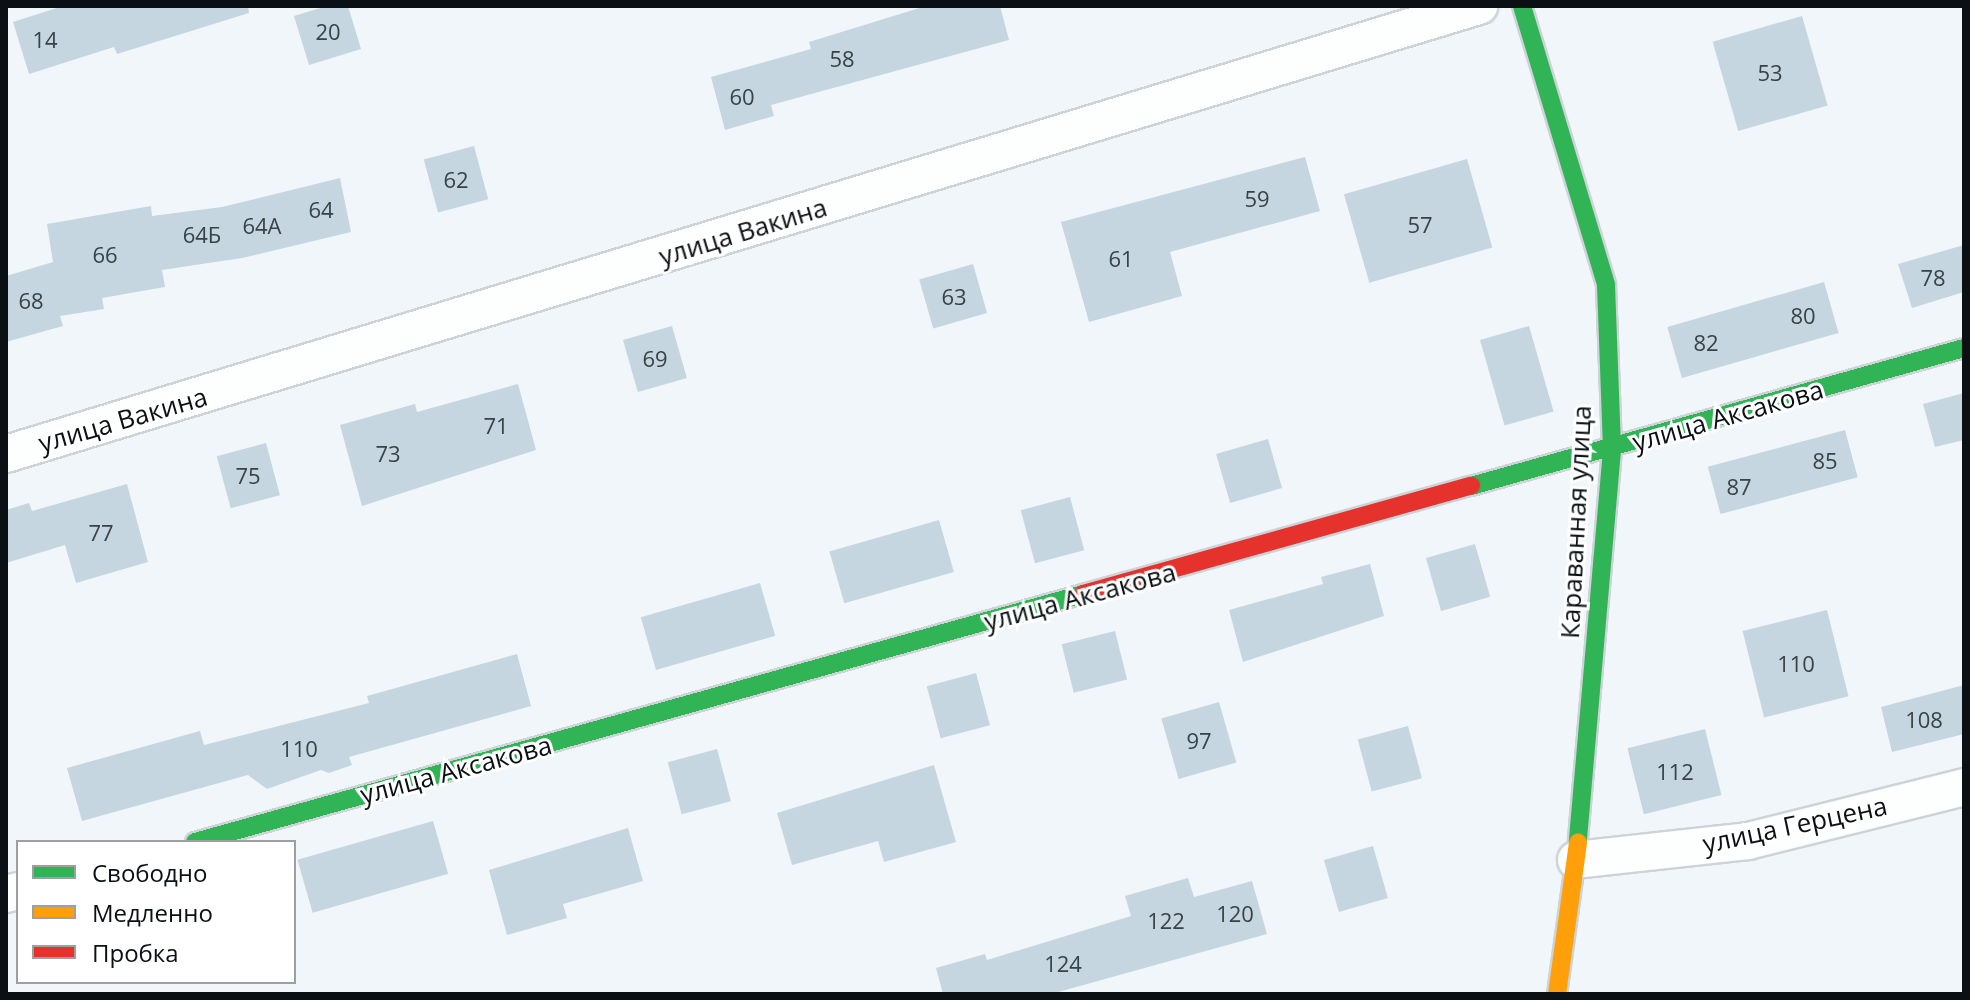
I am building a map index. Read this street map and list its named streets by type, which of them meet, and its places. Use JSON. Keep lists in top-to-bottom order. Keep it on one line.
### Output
{"streets":{"street":["улица Вакина","улица Аксакова","Караванная улица","улица Герцена"]},"crossings":[["улица Аксакова","Караванная улица"],["Караванная улица","улица Герцена"]],"house_numbers":["20","14","58","53","60","62","59","64","57","64А","64Б","66","61","78","63","68","80","82","69","71","73","85","75","87","77","110","108","97","110","112","120","122","124"],"legend":["Свободно","Медленно","Пробка"]}
